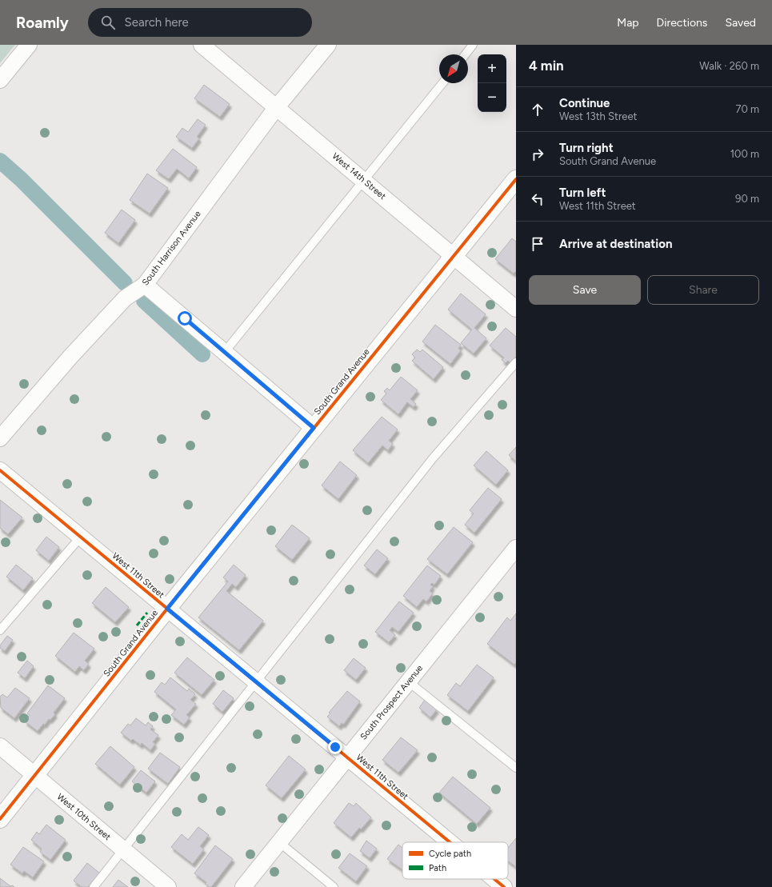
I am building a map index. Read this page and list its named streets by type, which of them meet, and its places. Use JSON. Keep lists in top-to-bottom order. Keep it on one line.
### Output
{"streets":{"street":["West 14th Street","South Harrison Avenue","South Grand Avenue","West 11th Street","South Prospect Avenue","West 10th Street"]},"crossings":[["West 14th Street","South Harrison Avenue"],["West 14th Street","South Grand Avenue"],["South Grand Avenue","West 11th Street"],["South Grand Avenue","West 10th Street"],["West 11th Street","South Prospect Avenue"]],"legend":["Cycle path","Path"],"north":"bottom left","page":{"header":"Roamly","search":"Search here","nav":["Map","Directions","Saved"],"heading":["4 min","Walk · 260 m"],"map_buttons":["+","−"],"list":[["Continue","West 13th Street","70 m"],["Turn right","South Grand Avenue","100 m"],["Turn left","West 11th Street","90 m"],"Arrive at destination"],"buttons":["Save","Share"]}}
